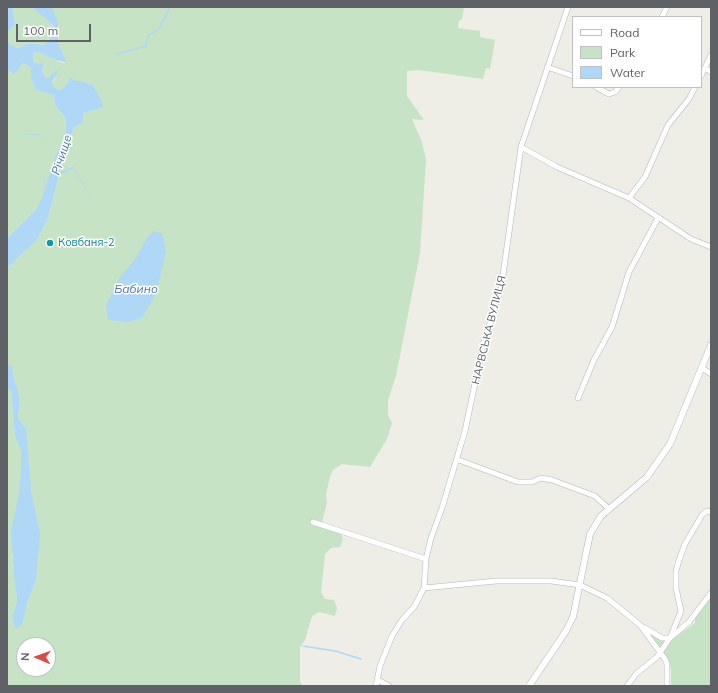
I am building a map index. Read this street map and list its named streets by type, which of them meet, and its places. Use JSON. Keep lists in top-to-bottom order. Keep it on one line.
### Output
{"streets":{"street":["НАРВСЬКА ВУЛИЦЯ"]},"water":["Річище","Бабино"],"places":["Ковбаня-2"],"legend":["Road","Park","Water"],"scale_bar":"100 m","north":"left"}
